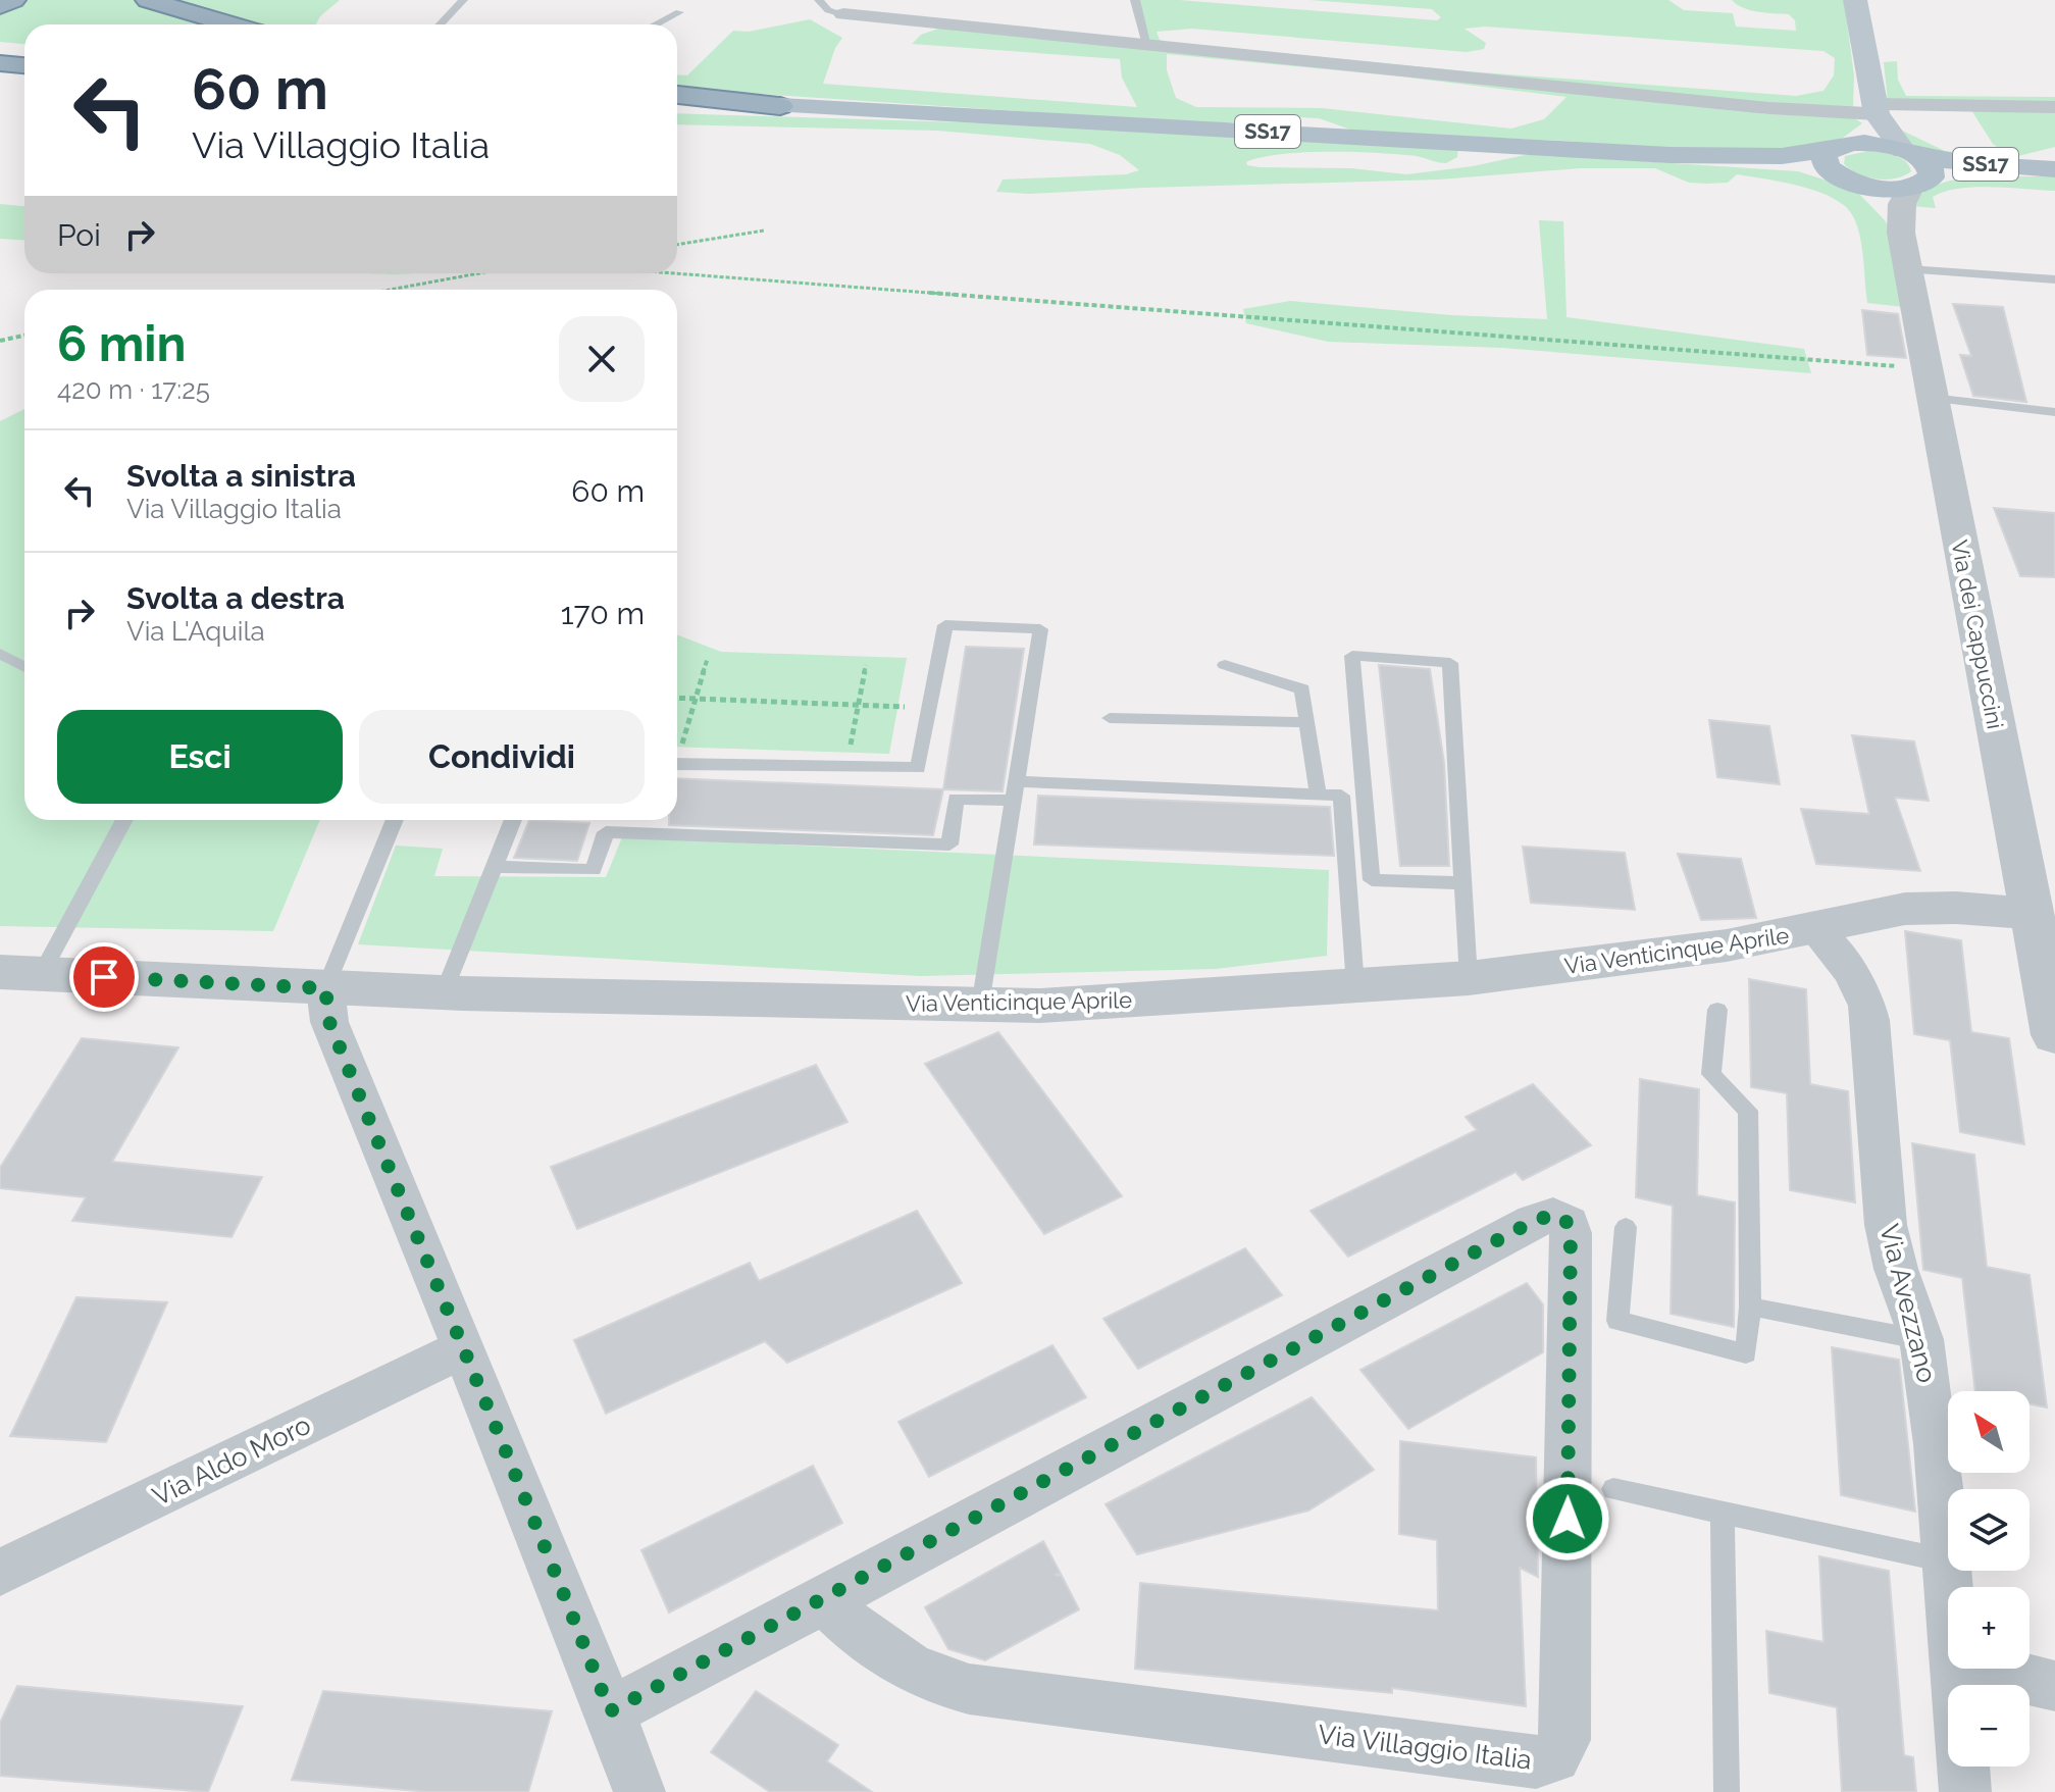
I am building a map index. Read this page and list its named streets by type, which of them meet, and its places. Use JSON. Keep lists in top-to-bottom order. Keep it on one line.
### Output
{"streets":{"main road":["SS17"],"street":["Via dei Cappuccini","Via Venticinque Aprile","Via Avezzano","Via Aldo Moro","Via Villaggio Italia"]},"crossings":[["SS17","Via dei Cappuccini"],["Via dei Cappuccini","Via Venticinque Aprile"],["Via Venticinque Aprile","Via Avezzano"]],"north":"top left","page":{"turn":["60 m","Via Villaggio Italia"],"then":"Poi","heading":["6 min","420 m · 17:25"],"list":[{"name":"Svolta a sinistra","note":"Via Villaggio Italia","value":"60 m"},{"name":"Svolta a destra","note":"Via L'Aquila","value":"170 m"}],"buttons":["Esci","Condividi"],"map_buttons":["+","−"]}}
